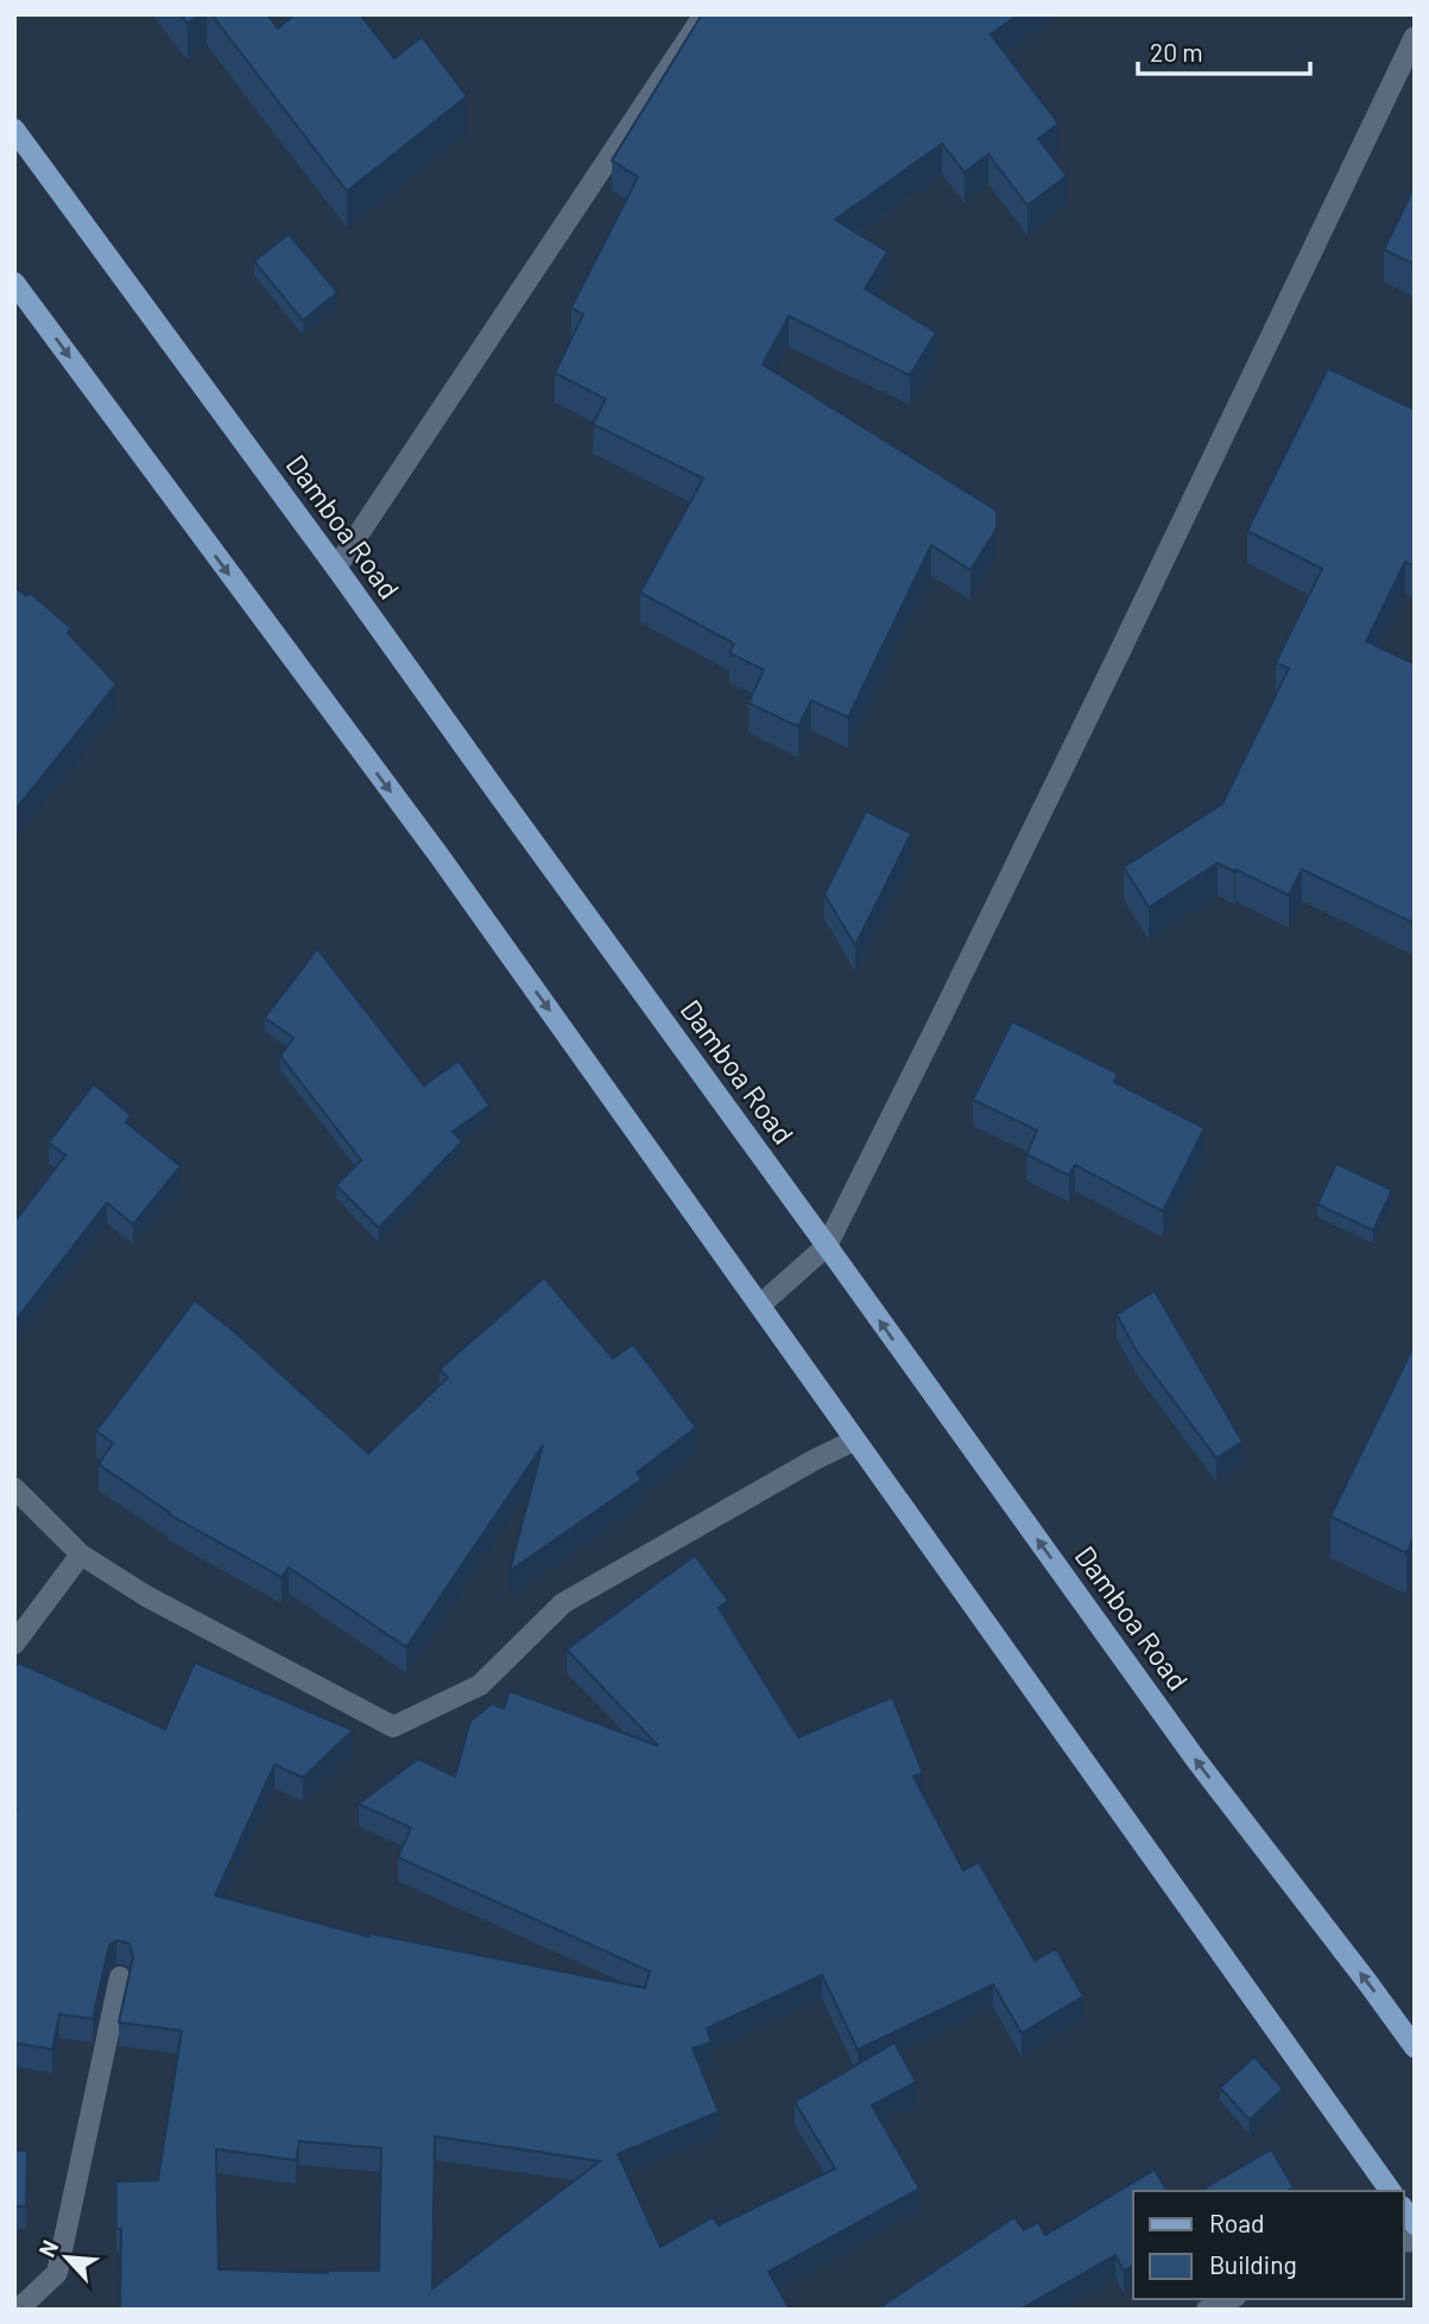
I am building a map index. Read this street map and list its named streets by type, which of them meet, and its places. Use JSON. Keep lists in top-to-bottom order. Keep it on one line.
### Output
{"streets":{"main road":["Damboa Road"]},"legend":["Road","Building"],"scale_bar":"20 m","north":"top left"}
